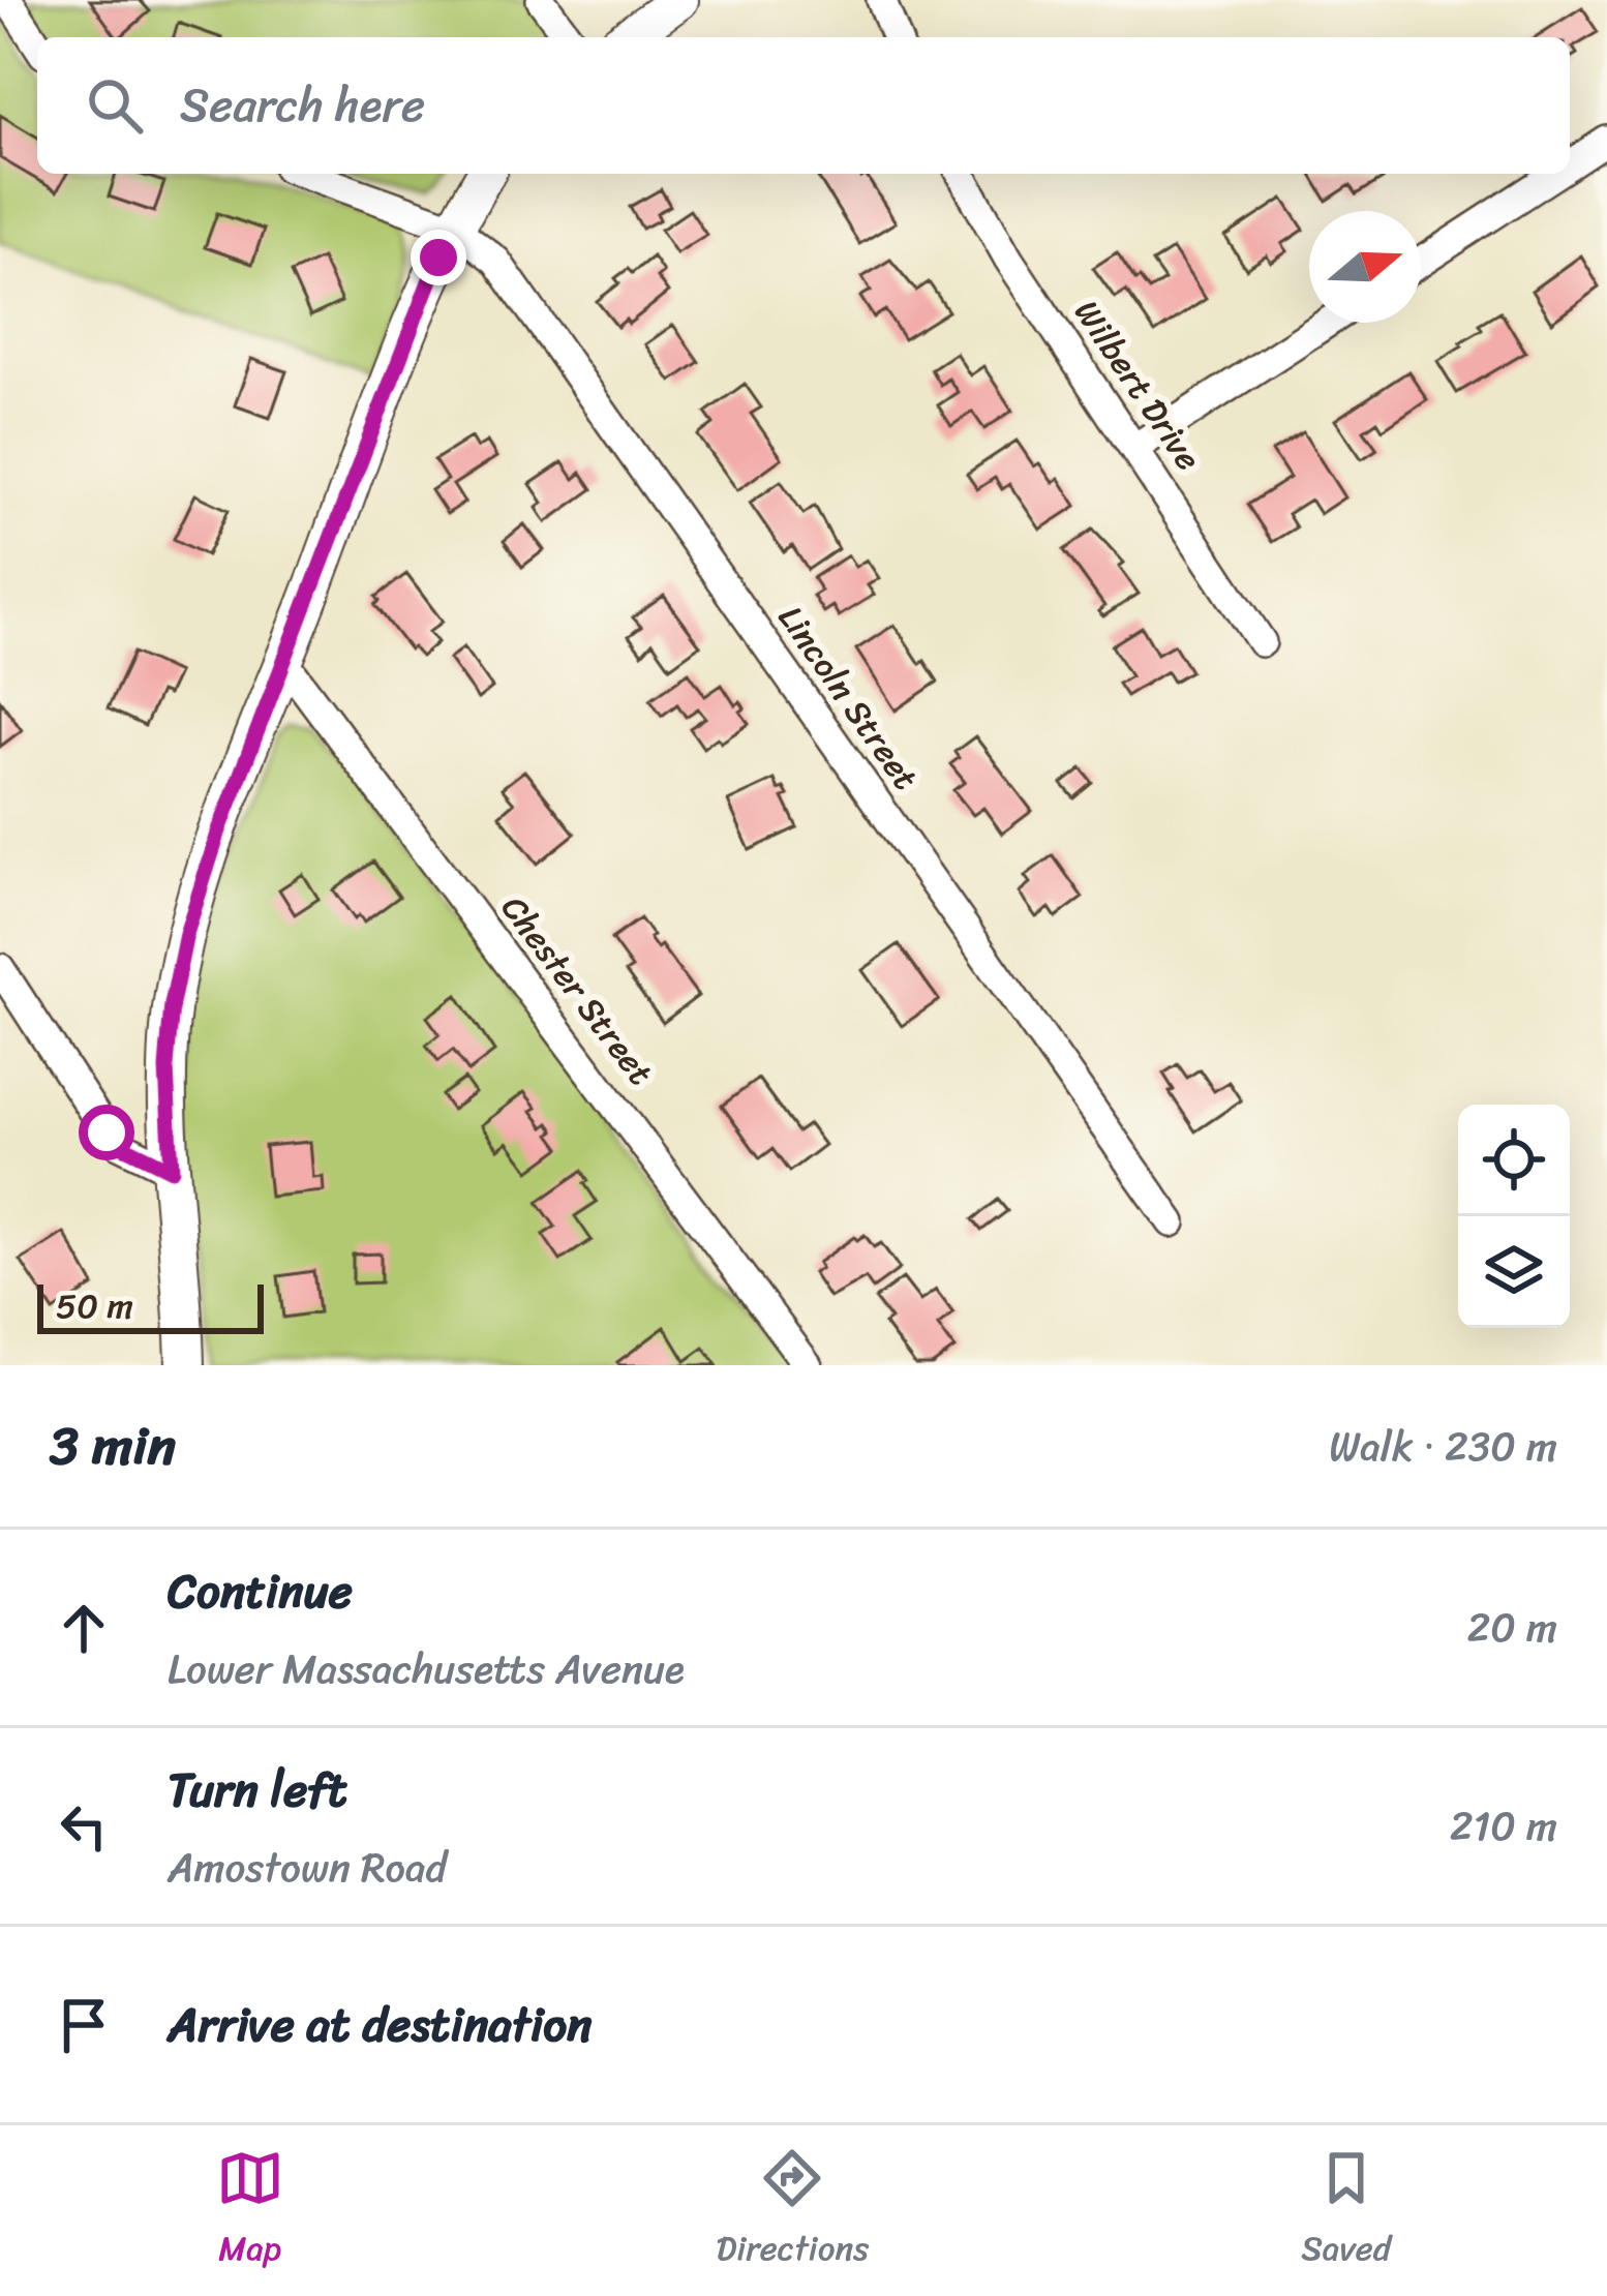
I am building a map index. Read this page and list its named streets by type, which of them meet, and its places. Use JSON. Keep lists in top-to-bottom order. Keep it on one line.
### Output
{"streets":{"street":["Wilbert Drive","Lincoln Street","Chester Street"]},"scale_bar":"50 m","north":"right","page":{"search":"Search here","scale":"50 m","heading":["3 min","Walk · 230 m"],"list":[["Continue","Lower Massachusetts Avenue","20 m"],["Turn left","Amostown Road","210 m"],"Arrive at destination"],"nav":["Map","Directions","Saved"]}}
